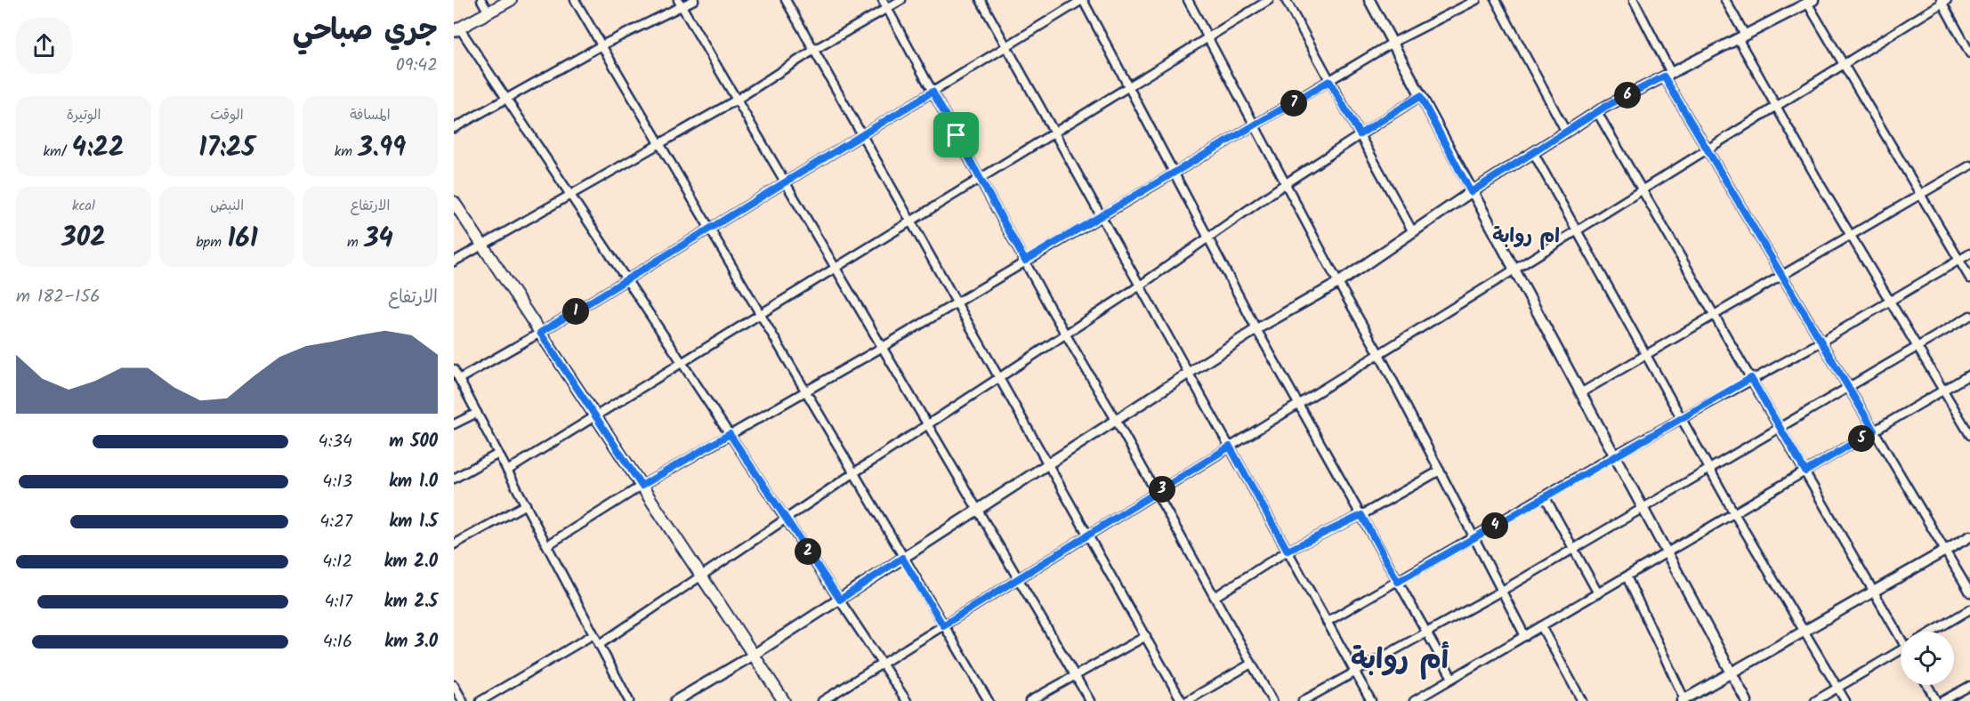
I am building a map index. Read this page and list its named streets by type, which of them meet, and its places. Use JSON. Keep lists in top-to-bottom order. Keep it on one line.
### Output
{"districts":["ام روابة","أم روابة"],"page":{"heading":["جري صباحي","09:42"],"pins":["6","7","1","5","3","4","2"],"stats":[["المسافة","3.99 km"],["الوقت","17:25"],["الوتيرة","4:22 /km"],["الارتفاع","34 m"],["النبض","161 bpm"],["kcal","302"]],"chart":["الارتفاع","156–182 m"],"list":[{"name":"500 m","note":"4:34"},{"name":"1.0 km","note":"4:13"},{"name":"1.5 km","note":"4:27"},{"name":"2.0 km","note":"4:12"},{"name":"2.5 km","note":"4:17"},{"name":"3.0 km","note":"4:16"}]}}
